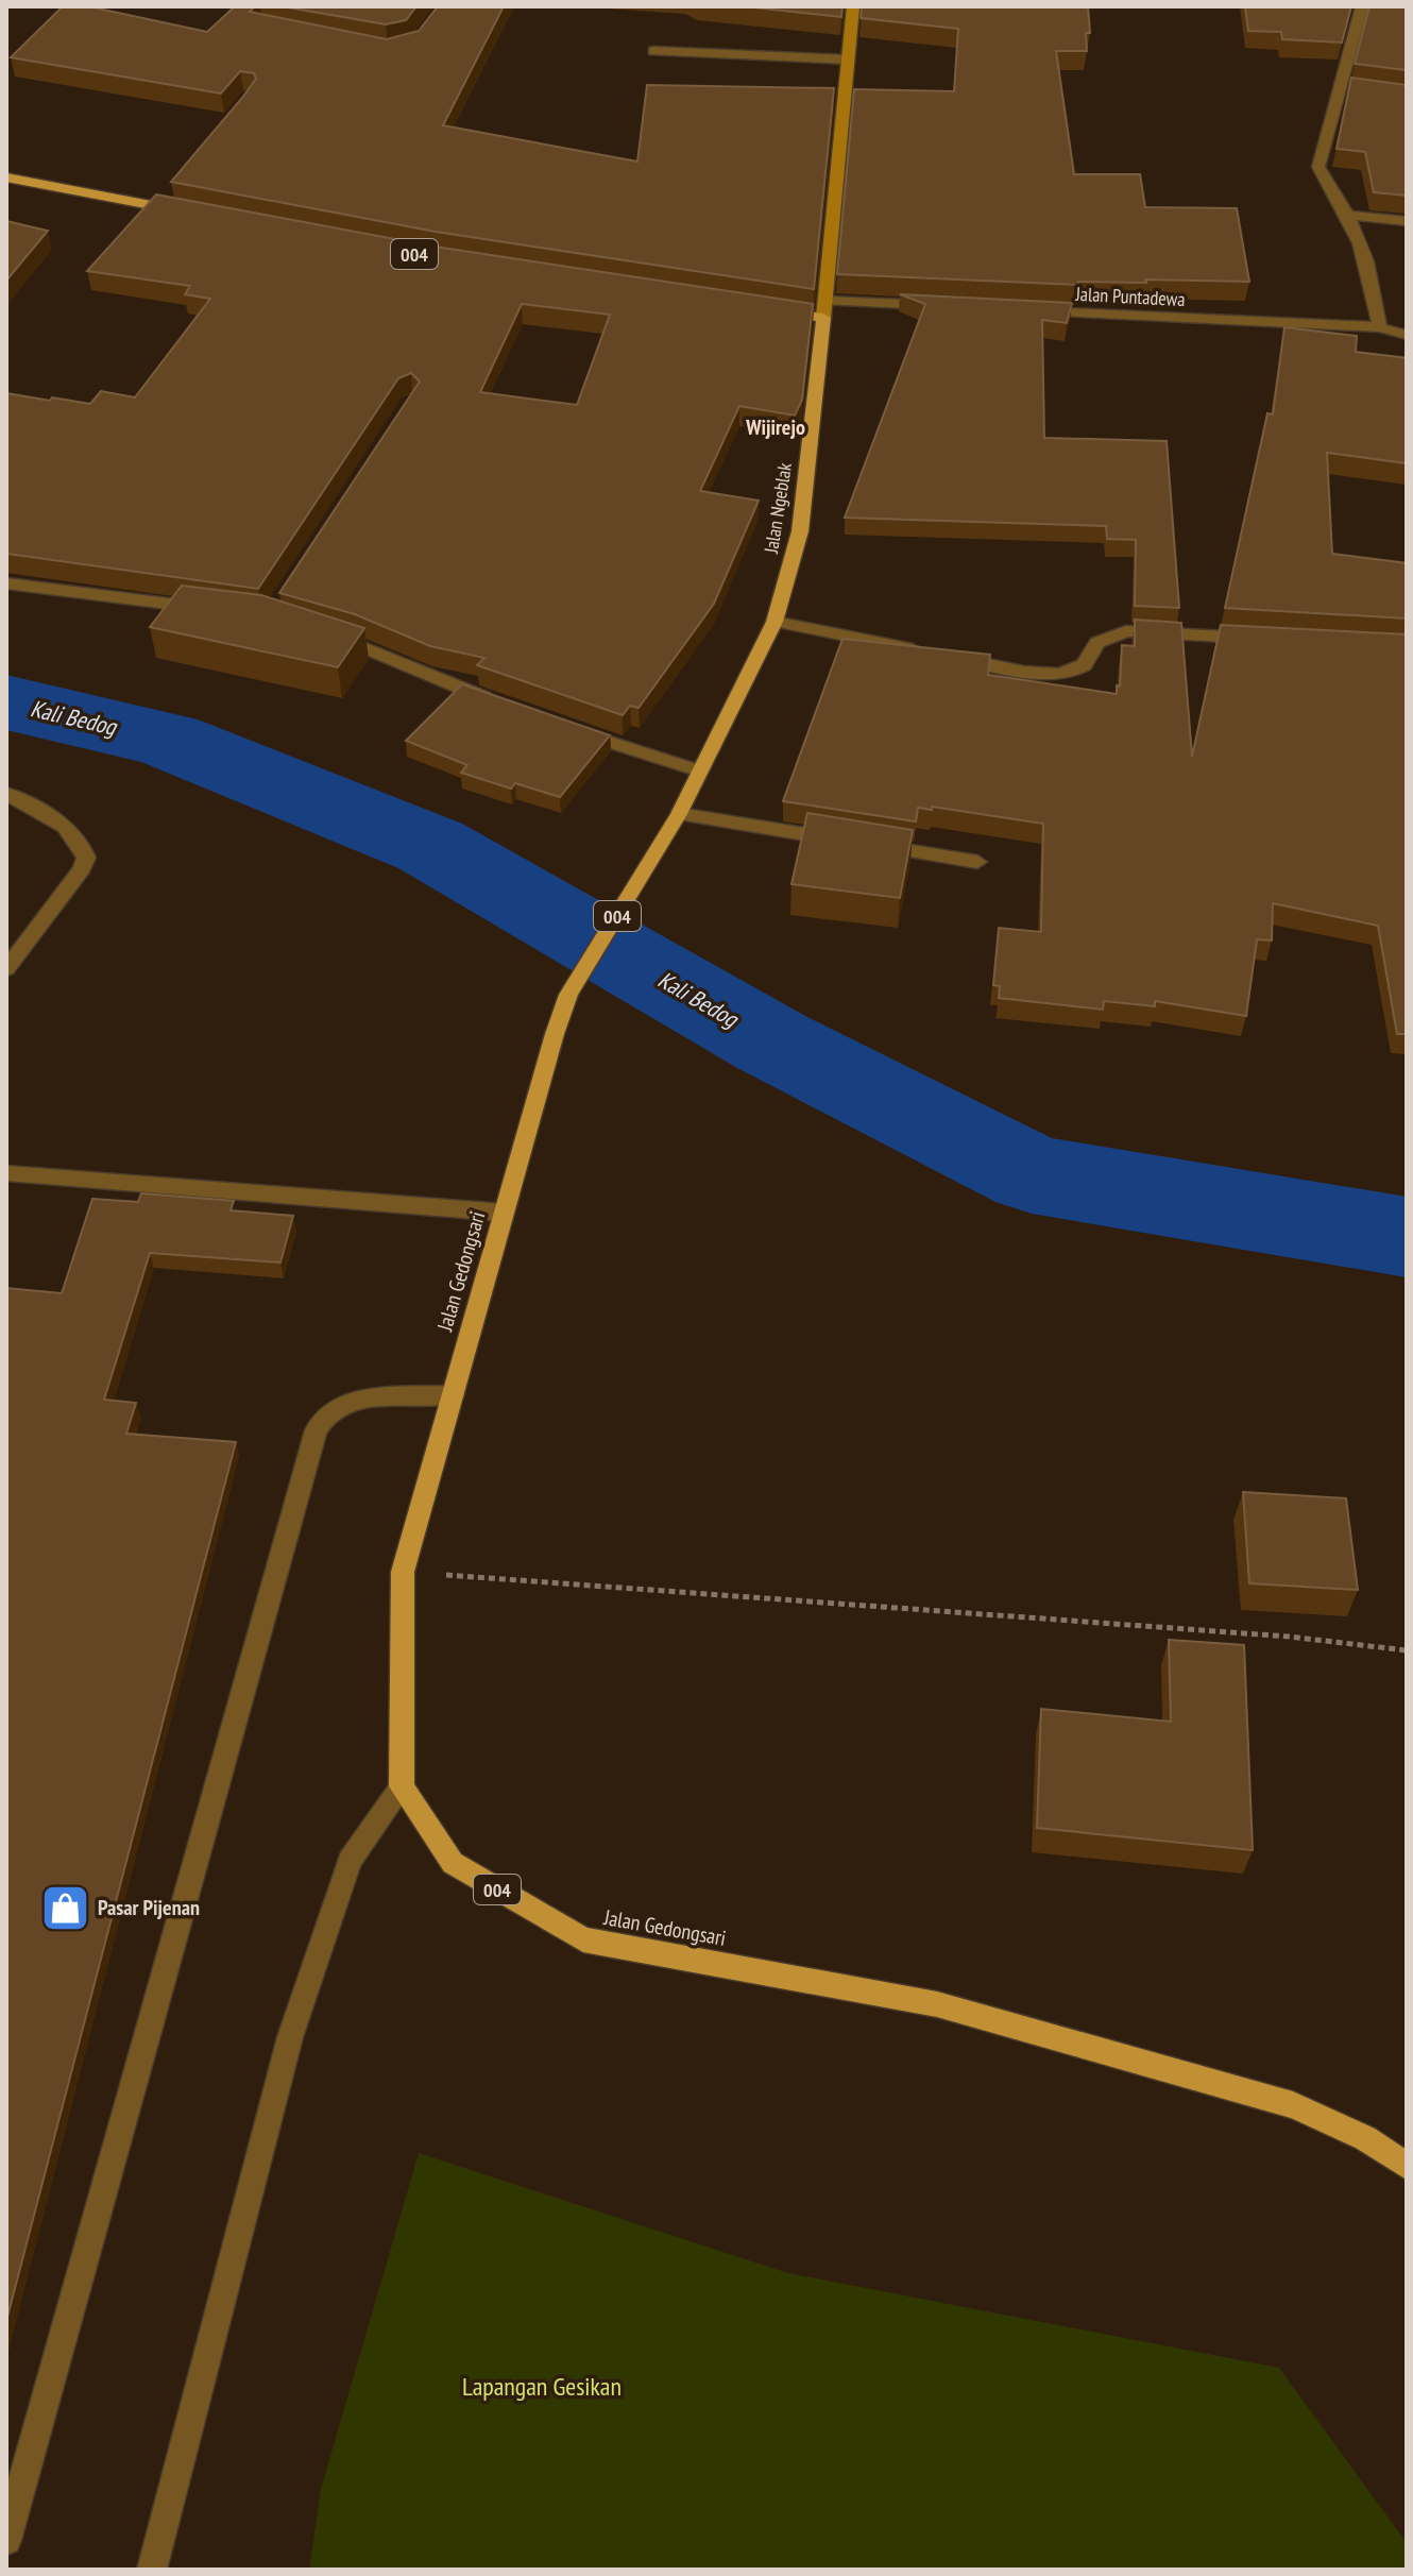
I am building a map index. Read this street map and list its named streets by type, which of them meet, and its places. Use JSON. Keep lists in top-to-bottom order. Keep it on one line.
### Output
{"streets":{"main road":["004","Jalan Ngeblak","Jalan Gedongsari"],"street":["Jalan Puntadewa"]},"crossings":[["Jalan Ngeblak","Jalan Gedongsari"]],"districts":["Wijirejo"],"water":["Kali Bedog"],"parks":["Lapangan Gesikan"],"places":{"shop":["Pasar Pijenan"]}}
